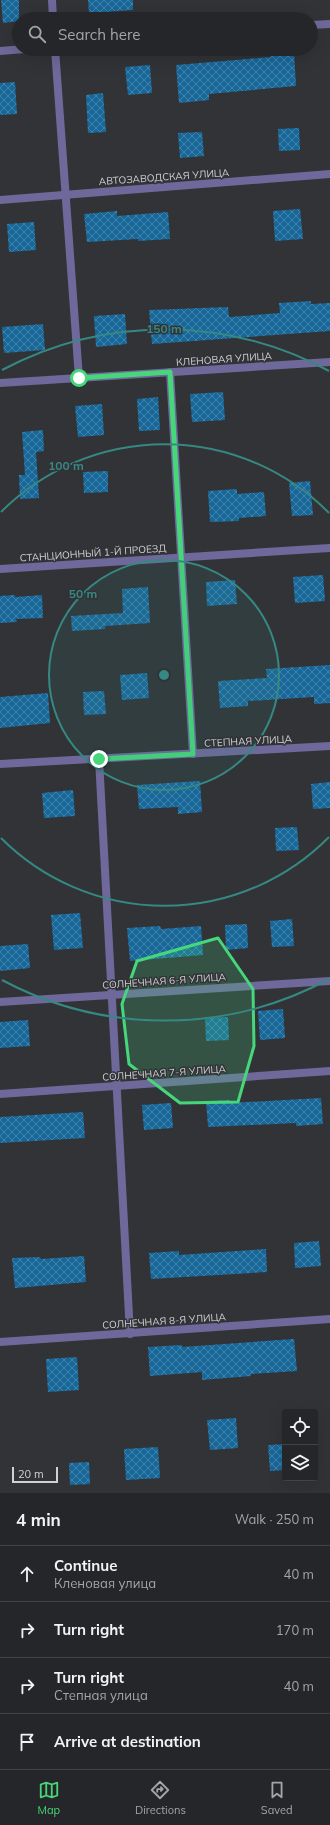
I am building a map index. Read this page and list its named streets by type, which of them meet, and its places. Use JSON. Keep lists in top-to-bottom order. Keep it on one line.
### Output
{"streets":{"street":["АВТОЗАВОДСКАЯ УЛИЦА","КЛЕНОВАЯ УЛИЦА","СТАНЦИОННЫЙ 1-Й ПРОЕЗД","СТЕПНАЯ УЛИЦА","СОЛНЕЧНАЯ 6-Я УЛИЦА","СОЛНЕЧНАЯ 7-Я УЛИЦА","СОЛНЕЧНАЯ 8-Я УЛИЦА"]},"scale_bar":"20 m","page":{"search":"Search here","scale":"20 m","heading":["4 min","Walk · 250 m"],"list":[["Continue","Кленовая улица","40 m"],["Turn right","170 m"],["Turn right","Степная улица","40 m"],"Arrive at destination"],"nav":["Map","Directions","Saved"]},"rings":["150 m","100 m","50 m"]}
